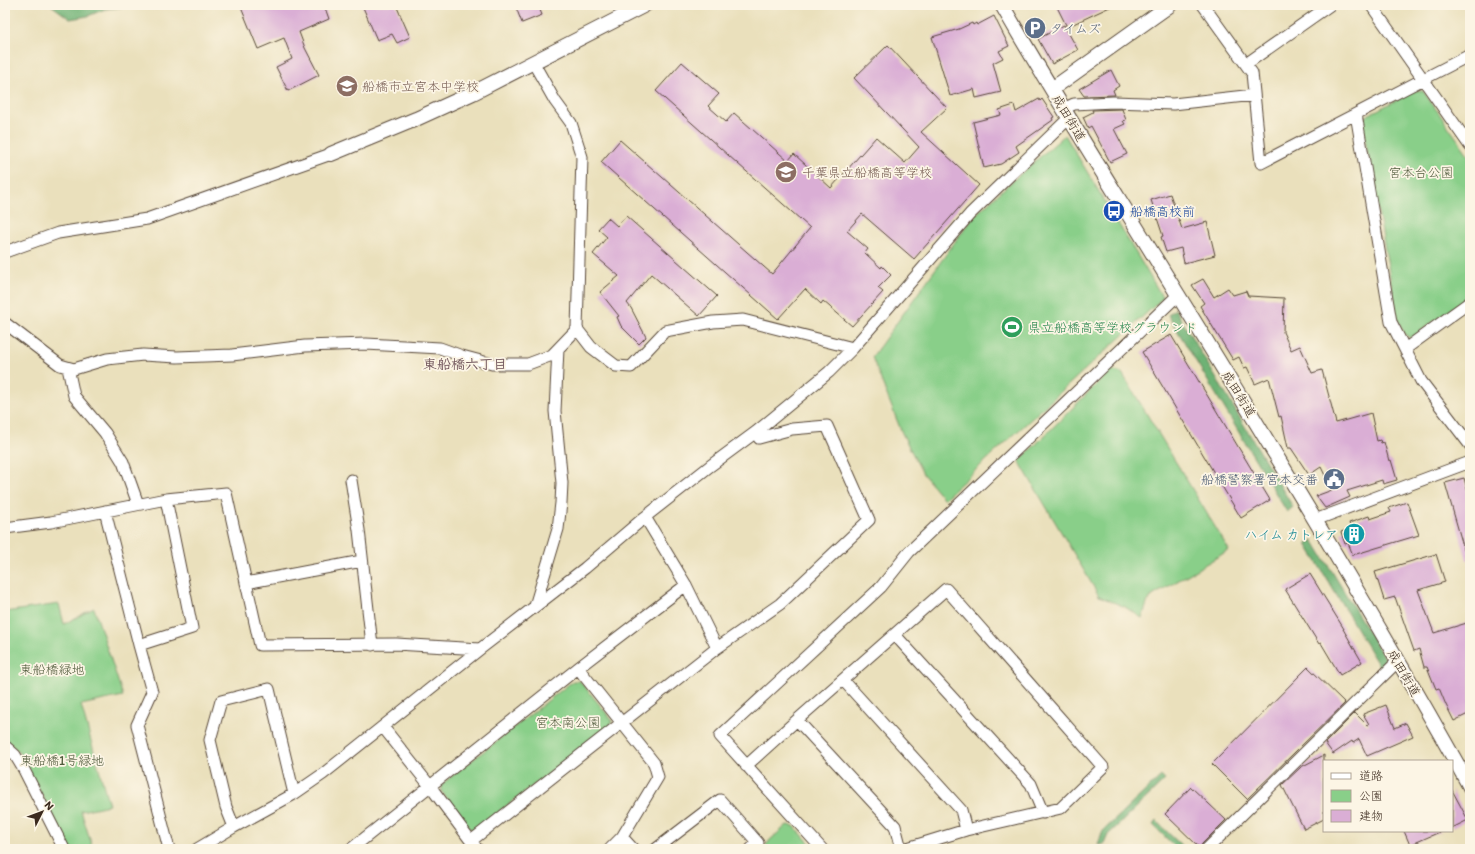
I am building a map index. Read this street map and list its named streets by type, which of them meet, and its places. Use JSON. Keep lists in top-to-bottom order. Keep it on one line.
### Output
{"streets":{"street":["成田街道"]},"districts":["東船橋六丁目"],"parks":["宮本台公園","東船橋緑地","宮本南公園","東船橋1号緑地"],"places":{"parking":["タイムズ"],"school or university":["船橋市立宮本中学校","千葉県立船橋高等学校"],"bus stop":["船橋高校前"],"sports":["県立船橋高等学校グラウンド"],"public building":["船橋警察署宮本交番"],"building":["ハイム カトレア"]},"legend":["道路","公園","建物"],"north":"top right"}
